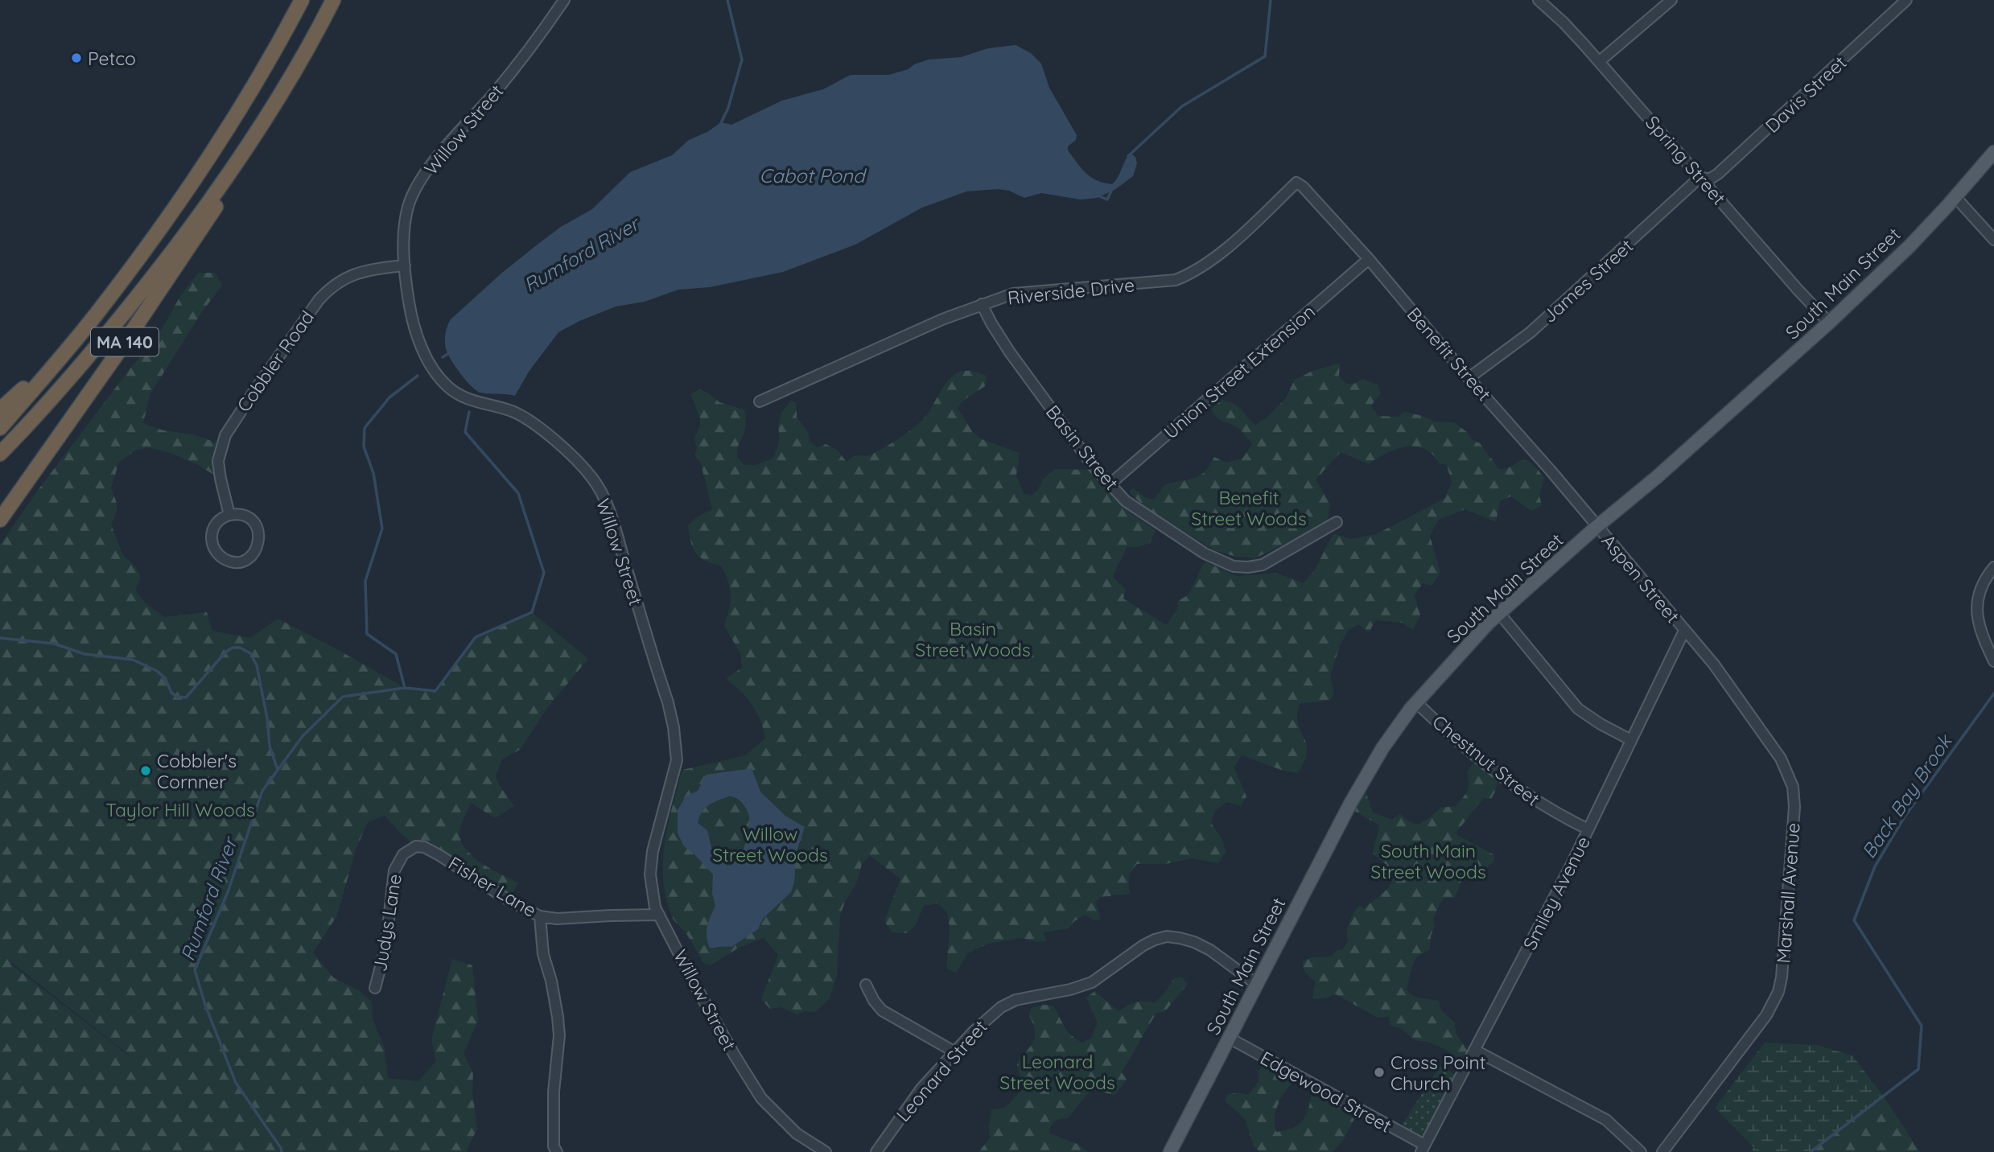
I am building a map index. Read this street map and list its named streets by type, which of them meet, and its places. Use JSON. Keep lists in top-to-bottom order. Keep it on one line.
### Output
{"streets":{"highway":["MA 140"],"main road":["South Main Street"],"street":["Davis Street","Willow Street","Spring Street","James Street","Riverside Drive","Benefit Street","Cobbler Road","Union Street Extension","Basin Street","Aspen Street","Chestnut Street","Fisher Lane","Smiley Avenue","Marshall Avenue","Judys Lane","Leonard Street","Edgewood Street"]},"crossings":[["Davis Street","Spring Street"],["Davis Street","James Street"],["Willow Street","Cobbler Road"],["Willow Street","Fisher Lane"],["Spring Street","James Street"],["Spring Street","South Main Street"],["James Street","Benefit Street"],["South Main Street","Benefit Street"],["South Main Street","Aspen Street"],["South Main Street","Chestnut Street"],["South Main Street","Leonard Street"],["South Main Street","Edgewood Street"],["Riverside Drive","Benefit Street"],["Riverside Drive","Basin Street"],["Benefit Street","Union Street Extension"],["Benefit Street","Aspen Street"],["Union Street Extension","Basin Street"],["Aspen Street","Smiley Avenue"],["Aspen Street","Marshall Avenue"],["Chestnut Street","Smiley Avenue"],["Fisher Lane","Judys Lane"],["Smiley Avenue","Marshall Avenue"],["Smiley Avenue","Edgewood Street"]],"water":["Cabot Pond","Rumford River","Back Bay Brook"],"parks":["Benefit Street Woods","Basin Street Woods","Taylor Hill Woods","Willow Street Woods","South Main Street Woods","Leonard Street Woods"],"places":["Petco","Cobbler's Cornner","Cross Point Church"]}
